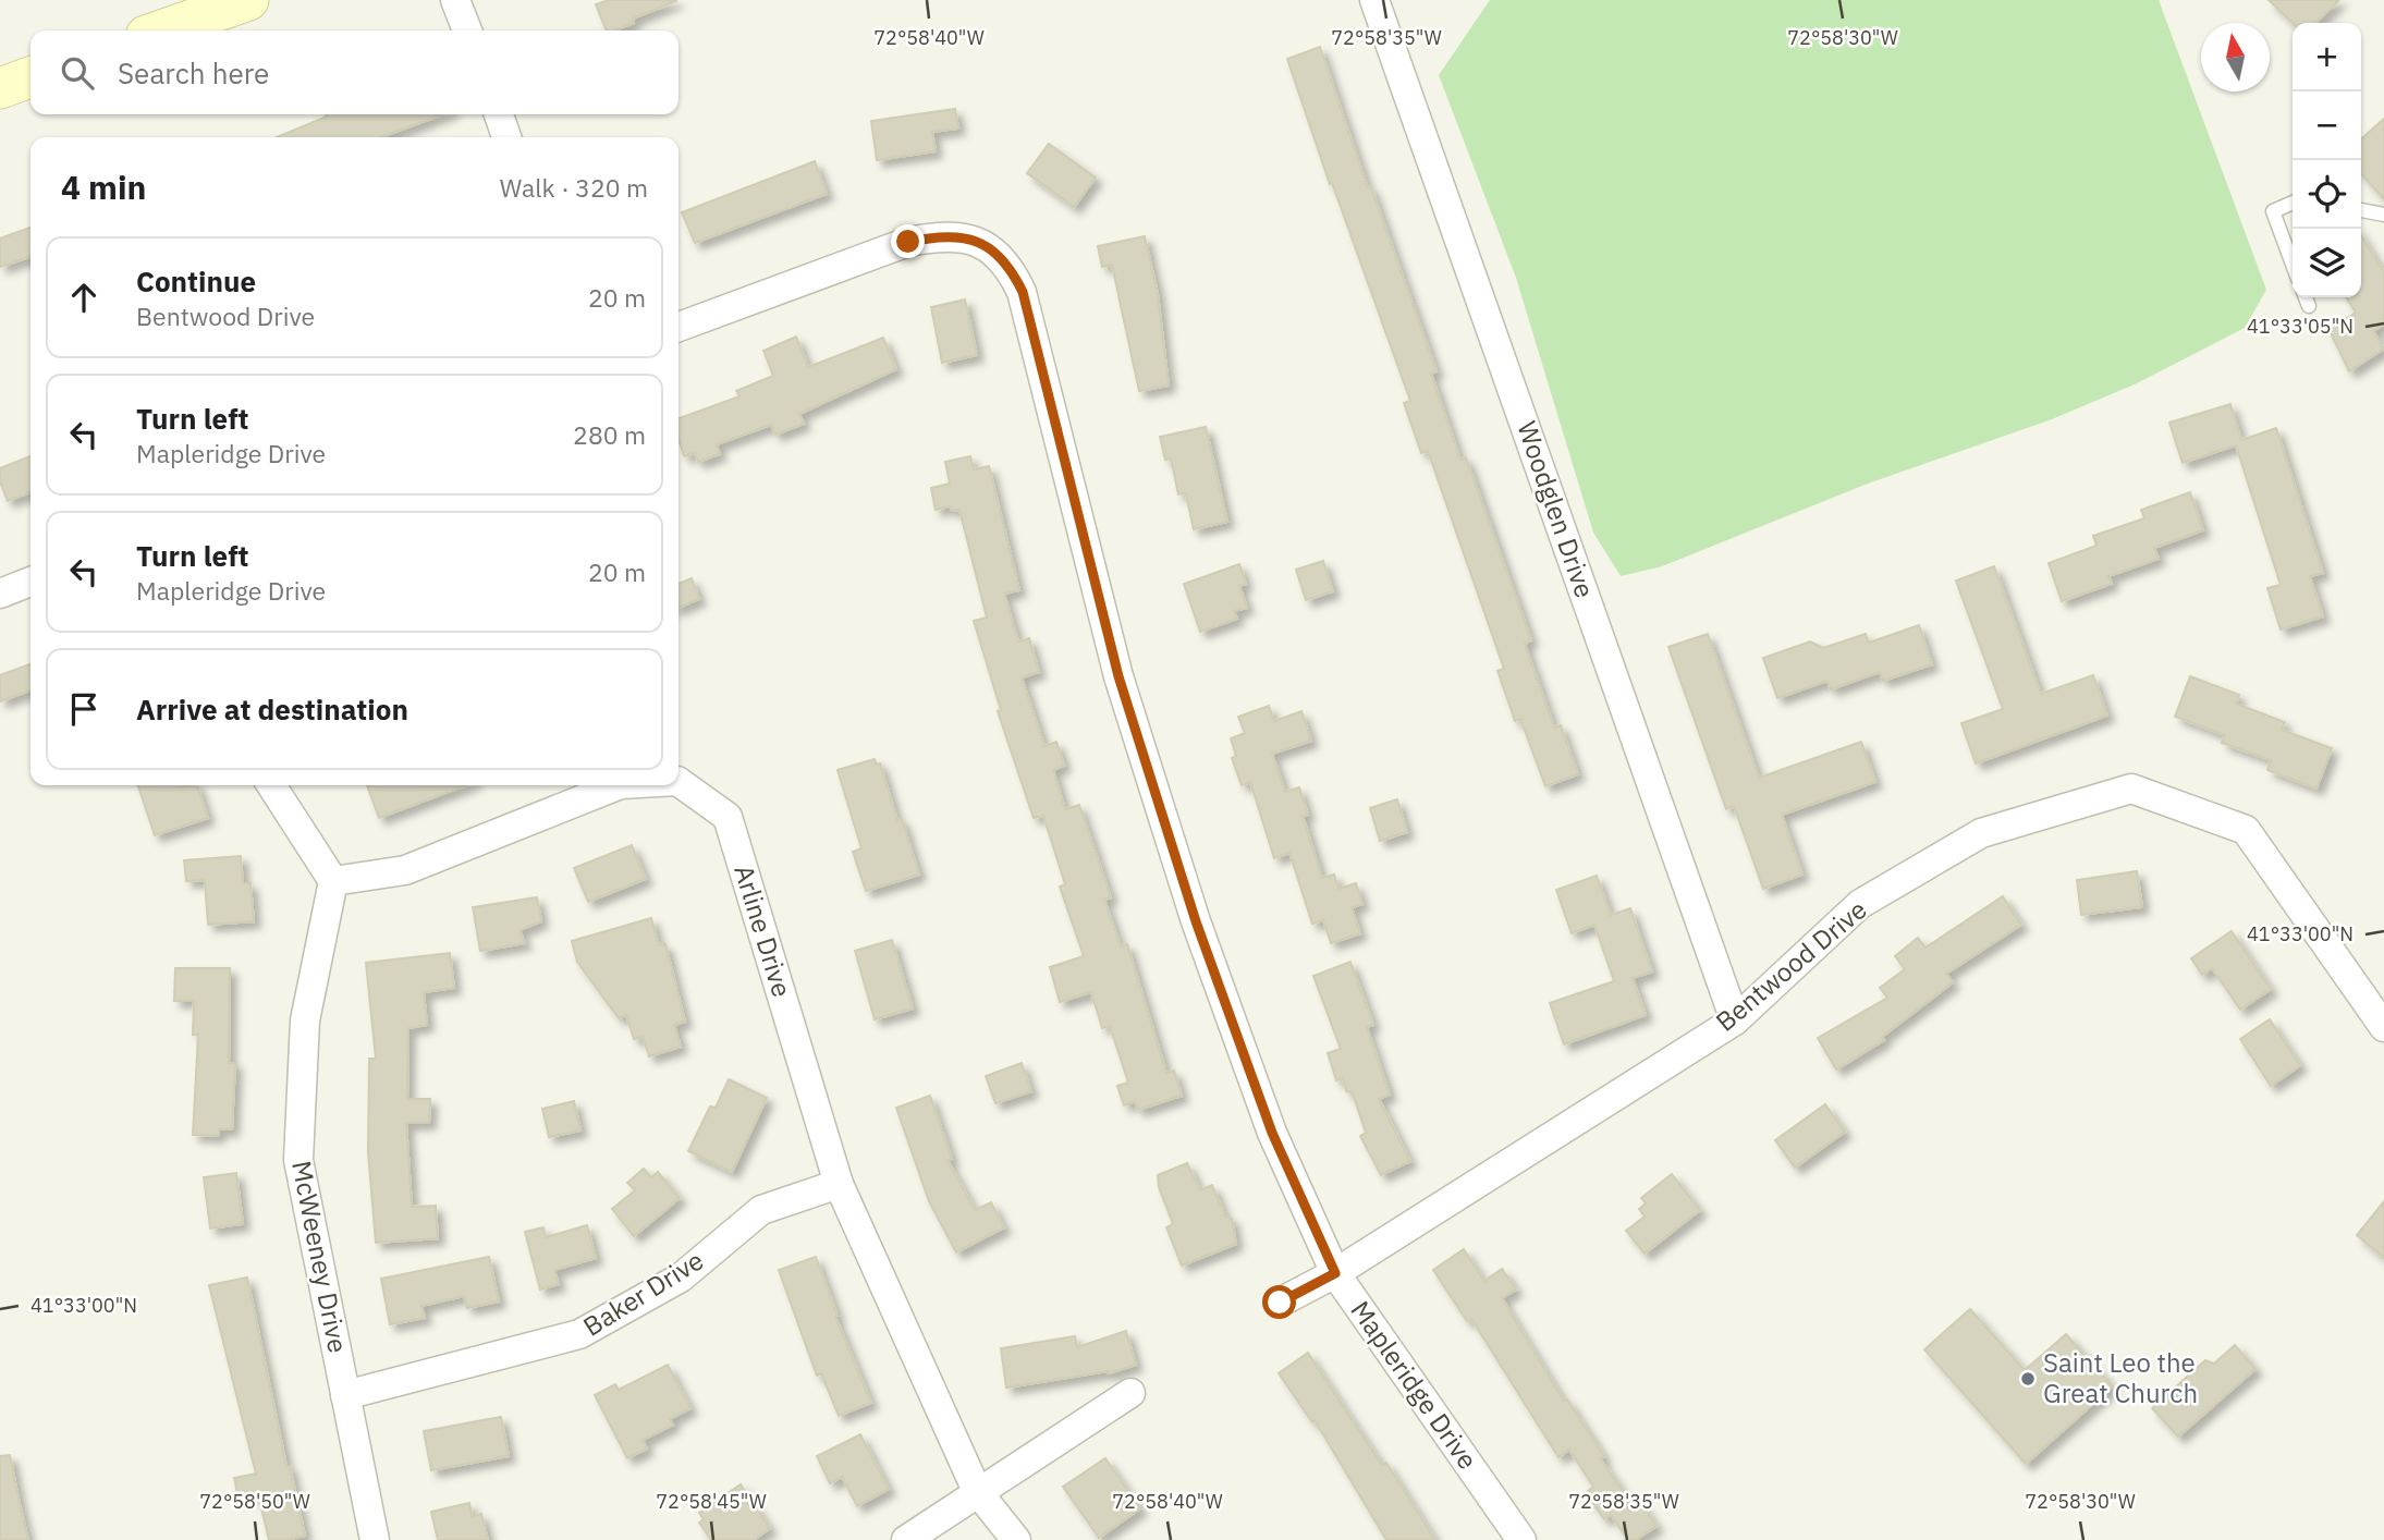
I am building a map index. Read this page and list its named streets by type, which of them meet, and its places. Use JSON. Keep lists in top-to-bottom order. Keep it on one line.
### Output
{"streets":{"street":["Woodglen Drive","Arline Drive","Bentwood Drive","McWeeney Drive","Baker Drive","Mapleridge Drive"]},"crossings":[["Woodglen Drive","Bentwood Drive"],["Arline Drive","McWeeney Drive"],["Arline Drive","Baker Drive"],["Bentwood Drive","Mapleridge Drive"],["McWeeney Drive","Baker Drive"]],"places":["Saint Leo the Great Church"],"north":"top","page":{"map_buttons":["+","−"],"search":"Search here","heading":["4 min","Walk · 320 m"],"list":[["Continue","Bentwood Drive","20 m"],["Turn left","Mapleridge Drive","280 m"],["Turn left","Mapleridge Drive","20 m"],"Arrive at destination"]},"coordinates":["72°58'40\"W","72°58'35\"W","72°58'30\"W","41°33'05\"N","41°33'00\"N","72°58'50\"W","72°58'45\"W"]}
